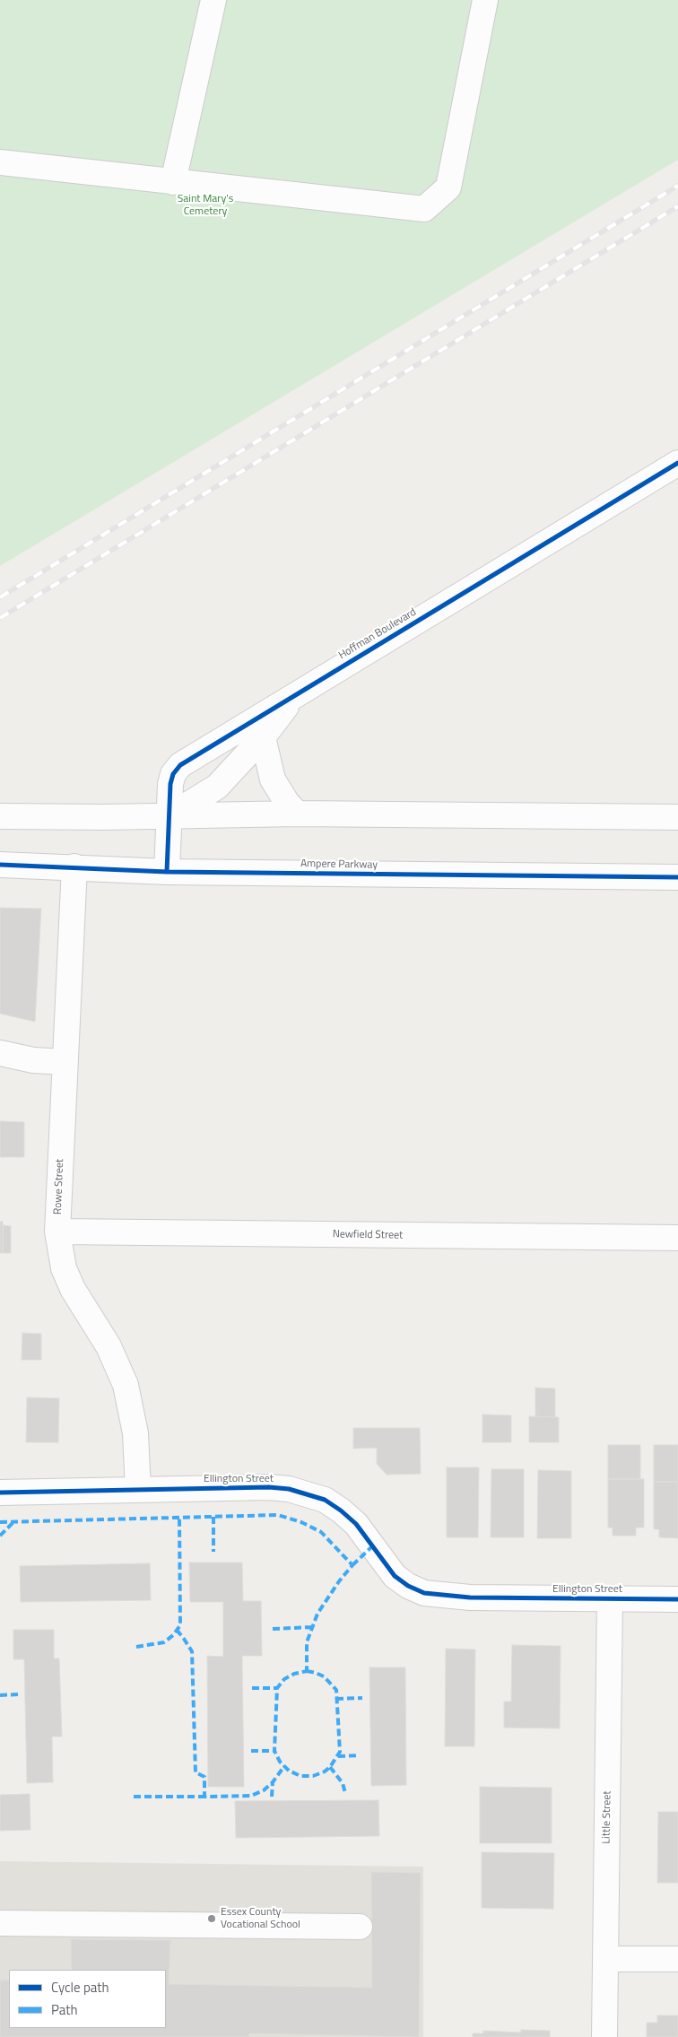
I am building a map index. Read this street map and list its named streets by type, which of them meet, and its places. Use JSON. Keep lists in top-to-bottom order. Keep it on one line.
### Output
{"streets":{"street":["Hoffman Boulevard","Ampere Parkway","Rowe Street","Newfield Street","Ellington Street","Little Street"]},"crossings":[["Hoffman Boulevard","Ampere Parkway"],["Ampere Parkway","Rowe Street"],["Rowe Street","Newfield Street"],["Rowe Street","Ellington Street"],["Ellington Street","Little Street"]],"parks":["Saint Mary's Cemetery"],"places":["Essex County Vocational School"],"legend":["Cycle path","Path"]}
